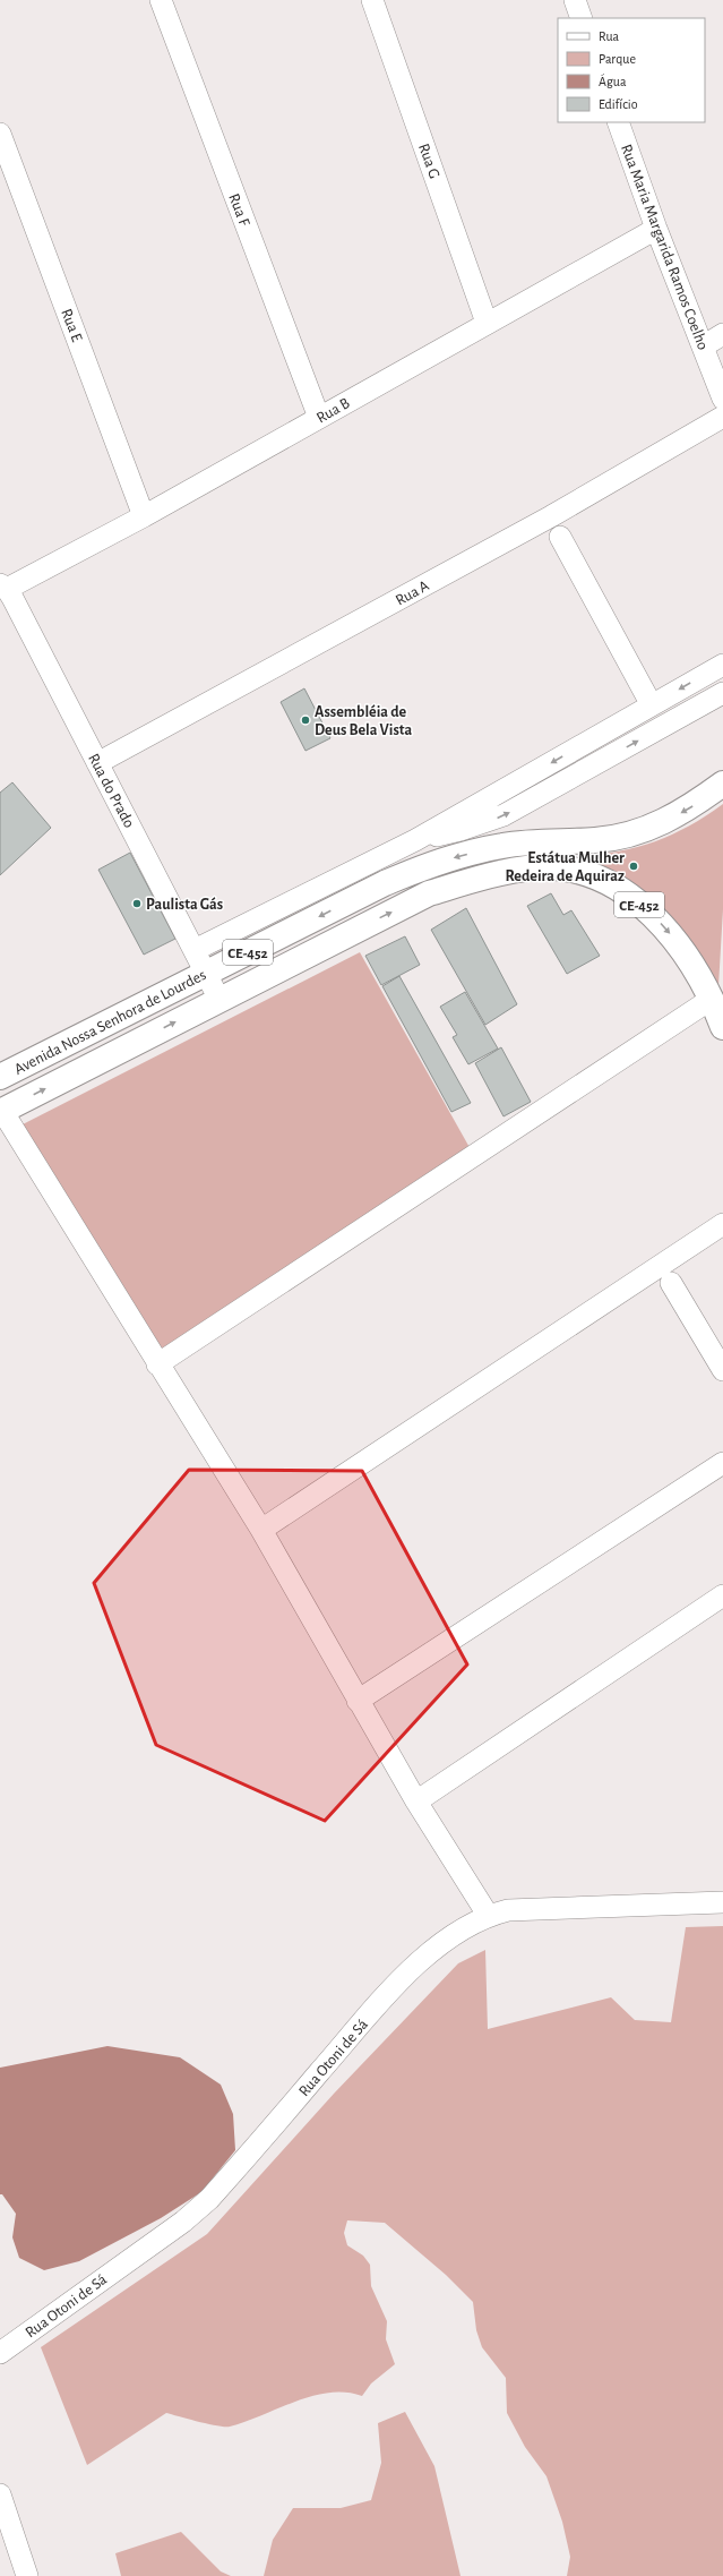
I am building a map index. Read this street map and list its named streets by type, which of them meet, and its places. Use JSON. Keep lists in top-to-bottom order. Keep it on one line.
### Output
{"streets":{"main road":["CE-452","Avenida Nossa Senhora de Lourdes"],"street":["Rua G","Rua F","Rua Maria Margarida Ramos Coelho","Rua E","Rua B","Rua A","Rua do Prado","Rua Otoni de Sá"]},"crossings":[["Rua G","Rua B"],["Rua F","Rua B"],["Rua Maria Margarida Ramos Coelho","Rua B"],["Rua E","Rua B"],["Rua B","Rua do Prado"],["Rua A","Rua do Prado"],["Rua do Prado","Avenida Nossa Senhora de Lourdes"],["CE-452","Avenida Nossa Senhora de Lourdes"]],"places":["Assembléia de Deus Bela Vista","Estátua Mulher Redeira de Aquiraz","Paulista Gás"],"legend":["Rua","Parque","Água","Edifício"]}
